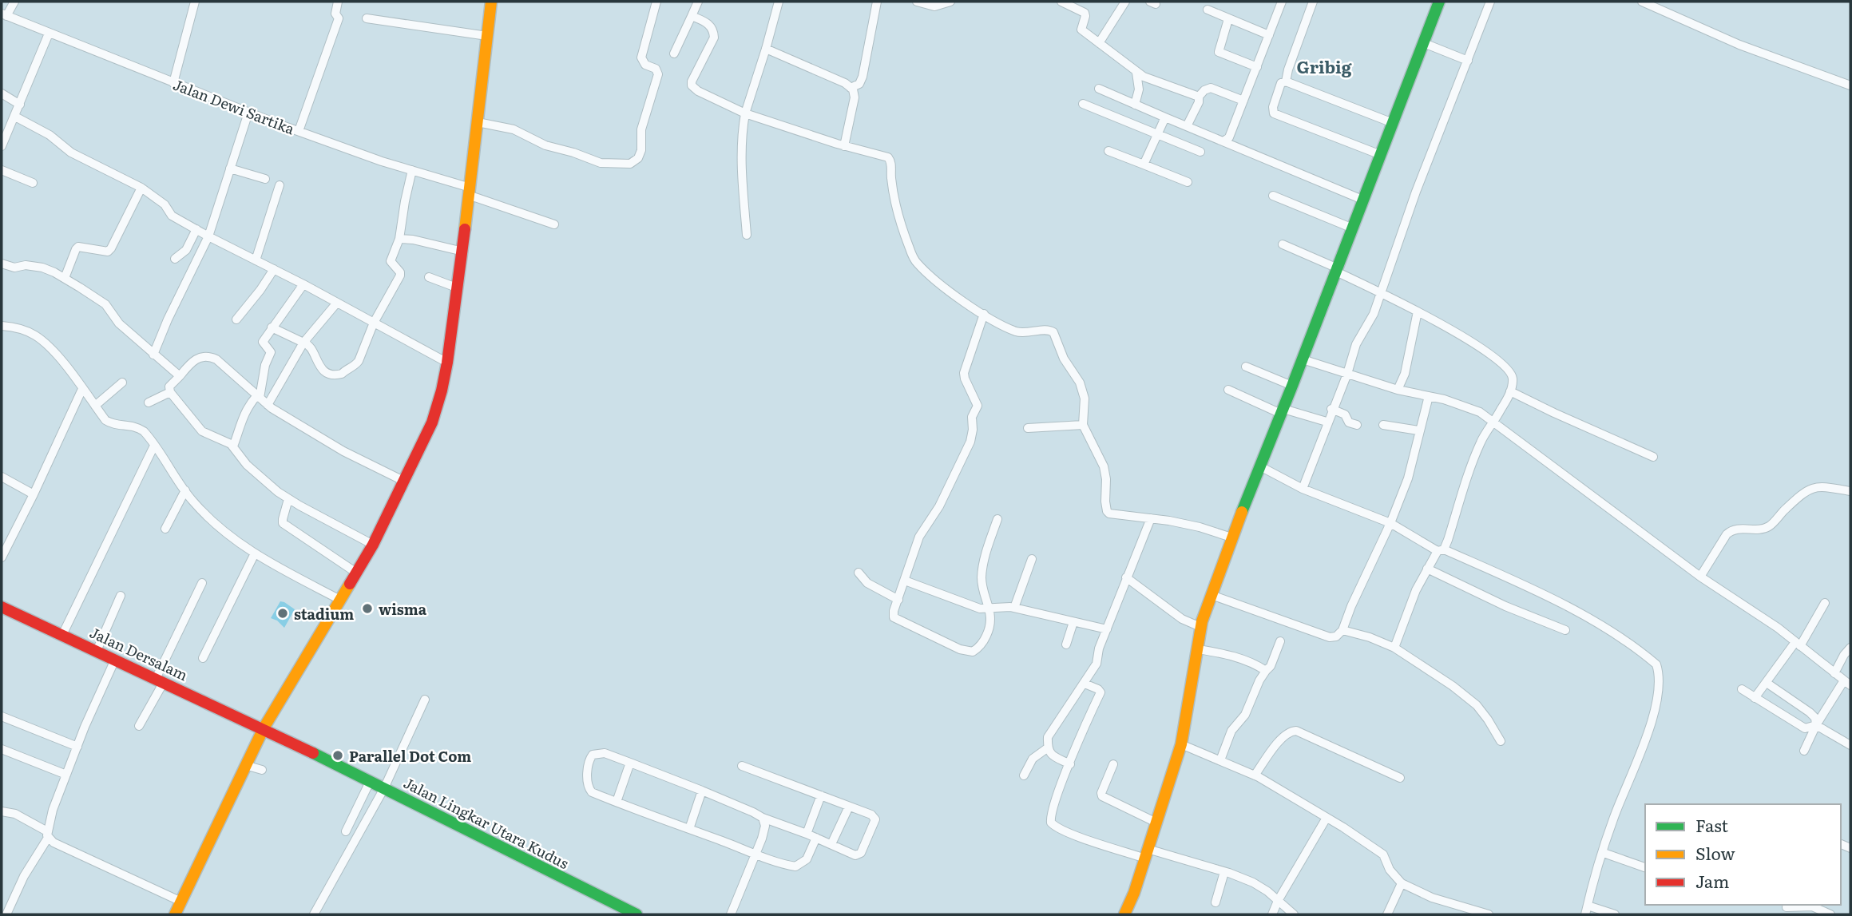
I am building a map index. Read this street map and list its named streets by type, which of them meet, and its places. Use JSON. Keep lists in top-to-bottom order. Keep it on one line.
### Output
{"streets":{"main road":["Jalan Dersalam","Jalan Lingkar Utara Kudus"],"street":["Jalan Dewi Sartika"]},"crossings":[["Jalan Dersalam","Jalan Lingkar Utara Kudus"]],"districts":["Gribig"],"places":["wisma","stadium","Parallel Dot Com"],"legend":["Fast","Slow","Jam"]}
